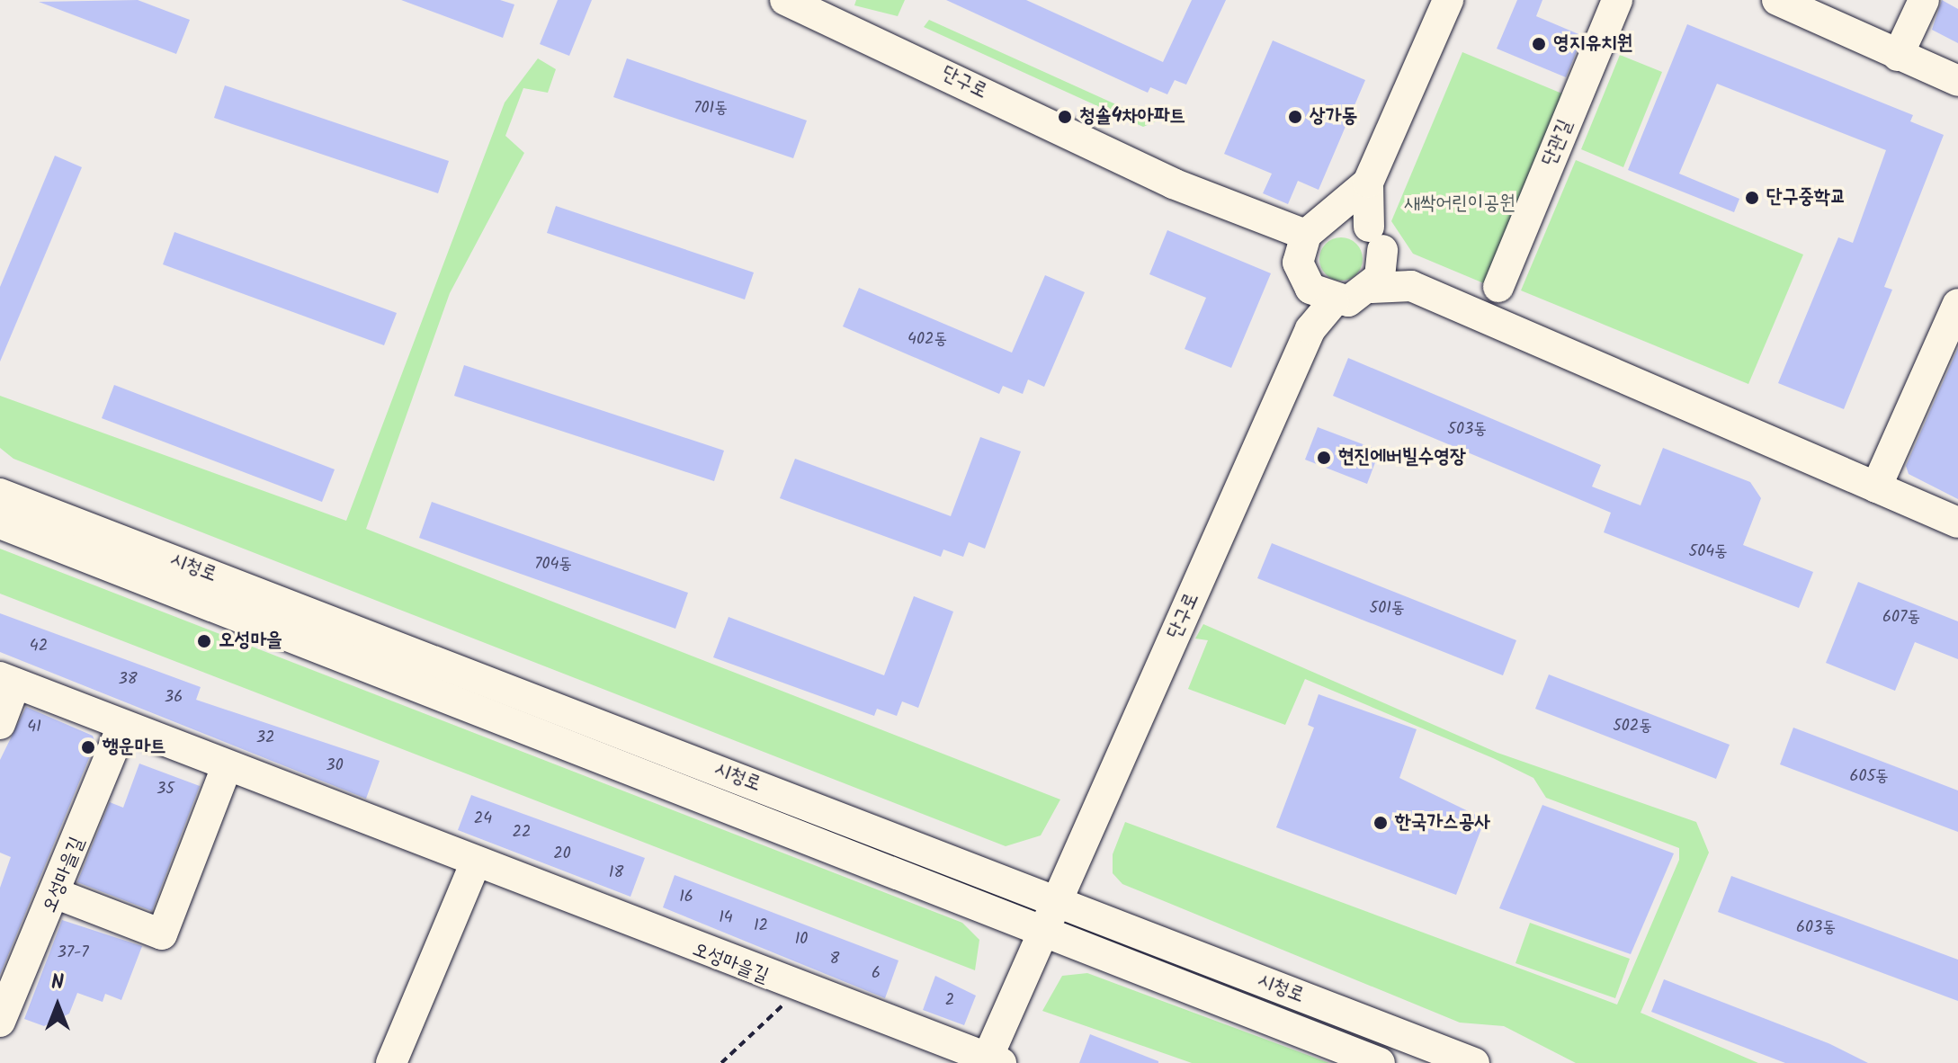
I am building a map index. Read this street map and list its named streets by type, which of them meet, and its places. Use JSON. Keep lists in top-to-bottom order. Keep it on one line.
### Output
{"streets":{"street":["단구로","단관길","시청로","오성마을길"]},"crossings":[["단구로","시청로"]],"parks":["새싹어린이공원"],"places":["영지유치원","청솔4차아파트","상가동","단구중학교","현진에버빌수영장","오성마을","행운마트","한국가스공사"],"house_numbers":["701동","402동","503동","504동","704동","501동","607동","42","38","36","502동","41","32","30","605동","35","24","22","20","18","16","14","12","603동","10","37-7","8","6","2"],"north":"top"}
